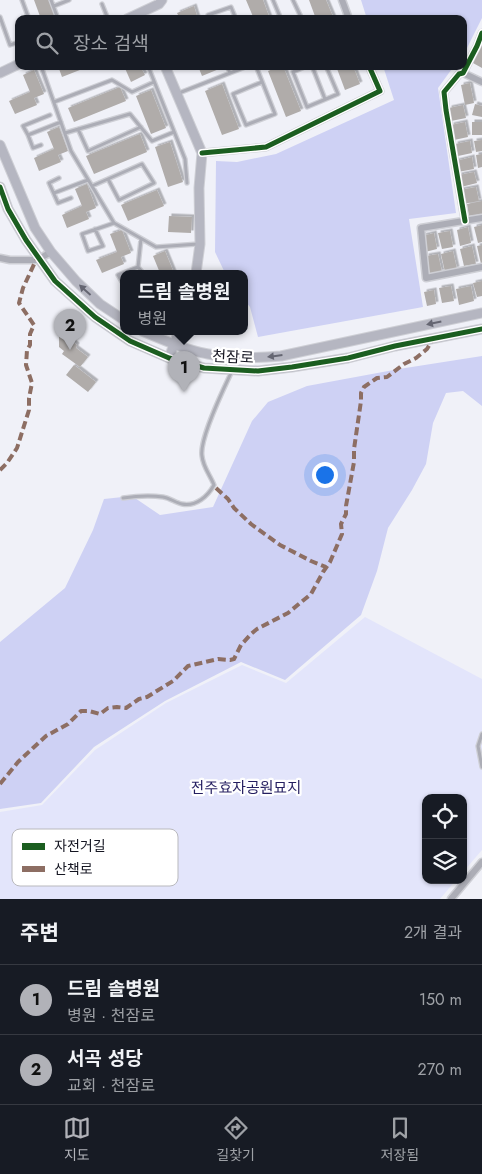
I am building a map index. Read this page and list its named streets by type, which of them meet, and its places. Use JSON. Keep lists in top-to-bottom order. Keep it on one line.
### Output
{"streets":{"street":["천잠로"]},"parks":["전주효자공원묘지"],"legend":["자전거길","산책로"],"page":{"search":"장소 검색","popup":["드림 솔병원","병원"],"pins":["2","1"],"heading":["주변","2개 결과"],"list":[{"mark":"1","name":"드림 솔병원","note":"병원 · 천잠로","value":"150 m"},{"mark":"2","name":"서곡 성당","note":"교회 · 천잠로","value":"270 m"}],"nav":["지도","길찾기","저장됨"]}}
